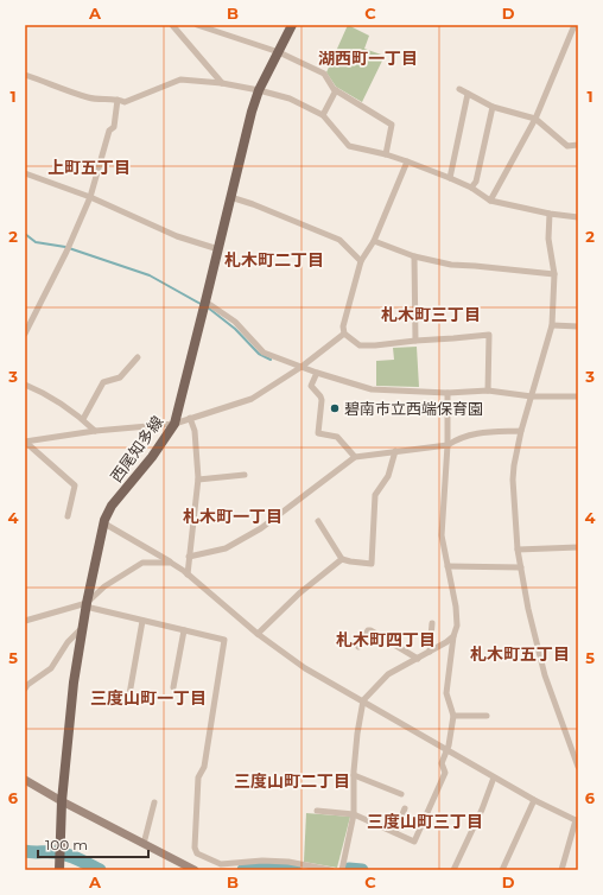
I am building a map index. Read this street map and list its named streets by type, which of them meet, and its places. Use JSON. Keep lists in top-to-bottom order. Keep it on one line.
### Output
{"streets":{"main road":["西尾知多線"]},"districts":["湖西町一丁目","上町五丁目","札木町二丁目","札木町三丁目","札木町一丁目","札木町四丁目","札木町五丁目","三度山町一丁目","三度山町二丁目","三度山町三丁目"],"places":["碧南市立西端保育園"],"scale_bar":"100 m","grid":{"columns":["A","B","C","D"],"rows":["1","2","3","4","5","6"]}}
